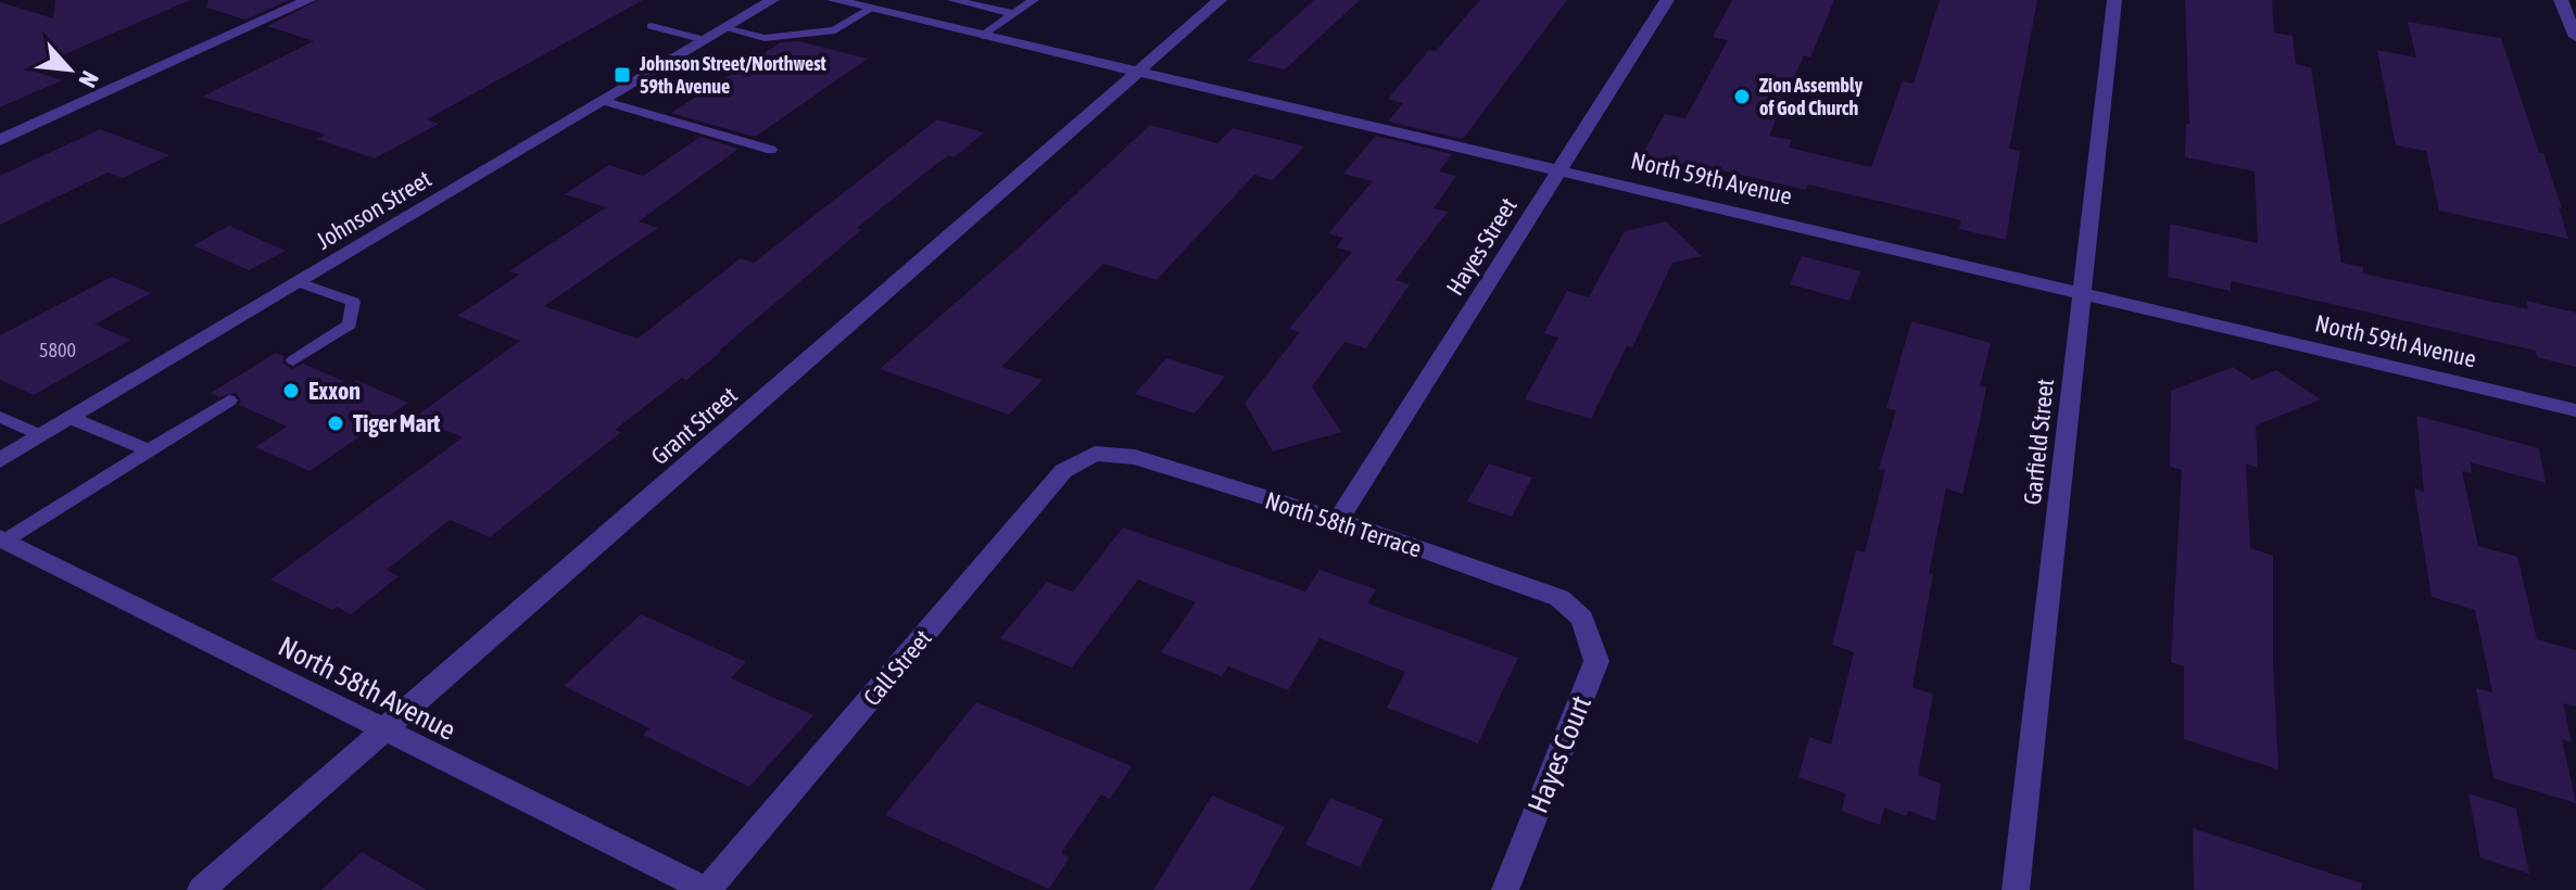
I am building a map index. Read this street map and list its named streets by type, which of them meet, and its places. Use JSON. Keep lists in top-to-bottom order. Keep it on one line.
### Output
{"streets":{"street":["North 59th Avenue","Johnson Street","Hayes Street","Grant Street","Garfield Street","North 58th Terrace","Call Street","North 58th Avenue","Hayes Court"]},"crossings":[["North 59th Avenue","Hayes Street"],["North 59th Avenue","Grant Street"],["North 59th Avenue","Garfield Street"],["Hayes Street","North 58th Terrace"],["Grant Street","North 58th Avenue"],["North 58th Terrace","Call Street"],["North 58th Terrace","Hayes Court"],["Call Street","North 58th Avenue"]],"places":{"transit":["Johnson Street/Northwest 59th Avenue"],"other":["Zion Assembly of God Church","Exxon","Tiger Mart"]},"house_numbers":["5800"],"north":"bottom right"}
